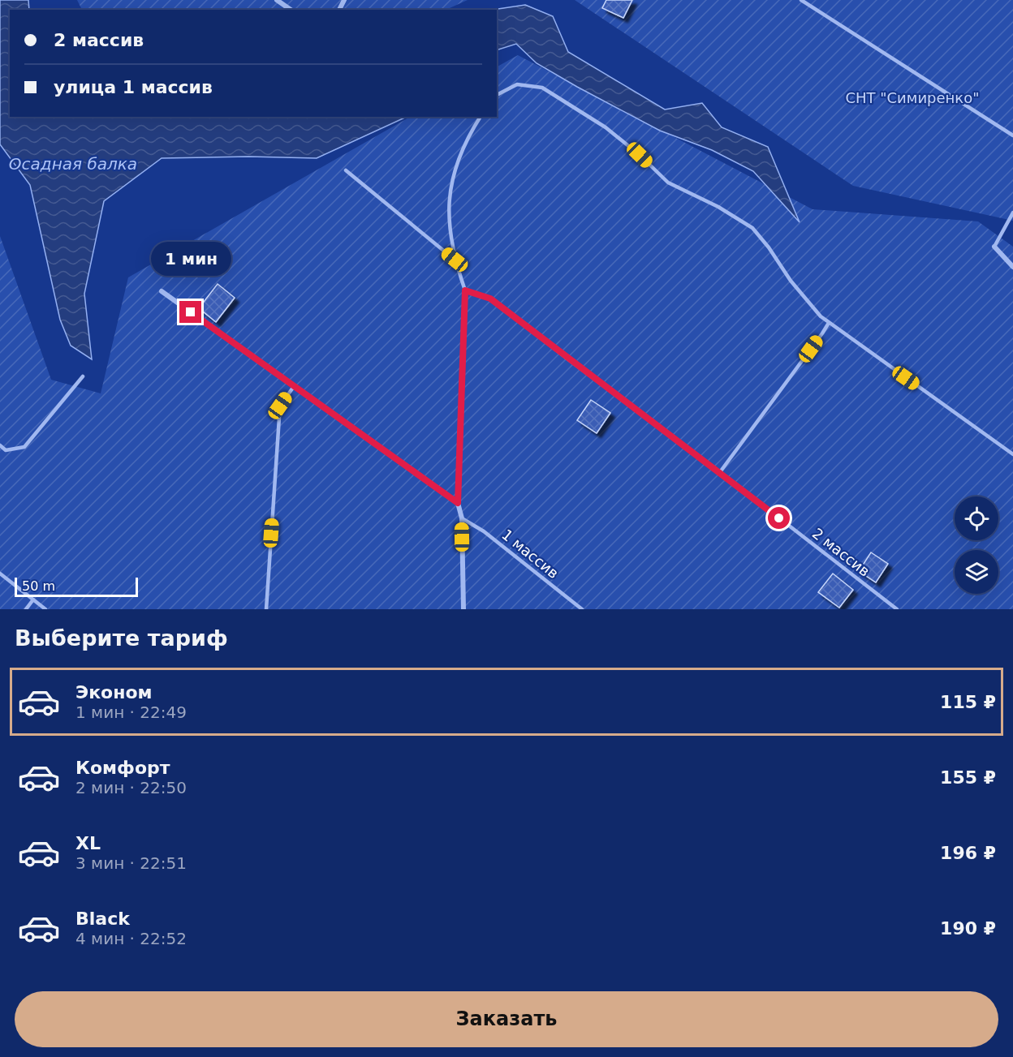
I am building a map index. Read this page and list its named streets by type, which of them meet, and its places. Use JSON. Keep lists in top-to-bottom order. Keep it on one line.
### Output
{"streets":{"lane":["2 массив","1 массив"]},"water":["Осадная балка"],"parks":["СНТ \"Симиренко\""],"scale_bar":"50 m","page":{"banner":["2 массив","улица 1 массив"],"bubble":"1 мин","scale":"50 m","heading":"Выберите тариф","list":[{"name":"Эконом","note":"1 мин · 22:49","value":"115 ₽"},{"name":"Комфорт","note":"2 мин · 22:50","value":"155 ₽"},{"name":"XL","note":"3 мин · 22:51","value":"196 ₽"},{"name":"Black","note":"4 мин · 22:52","value":"190 ₽"}],"buttons":"Заказать"}}
